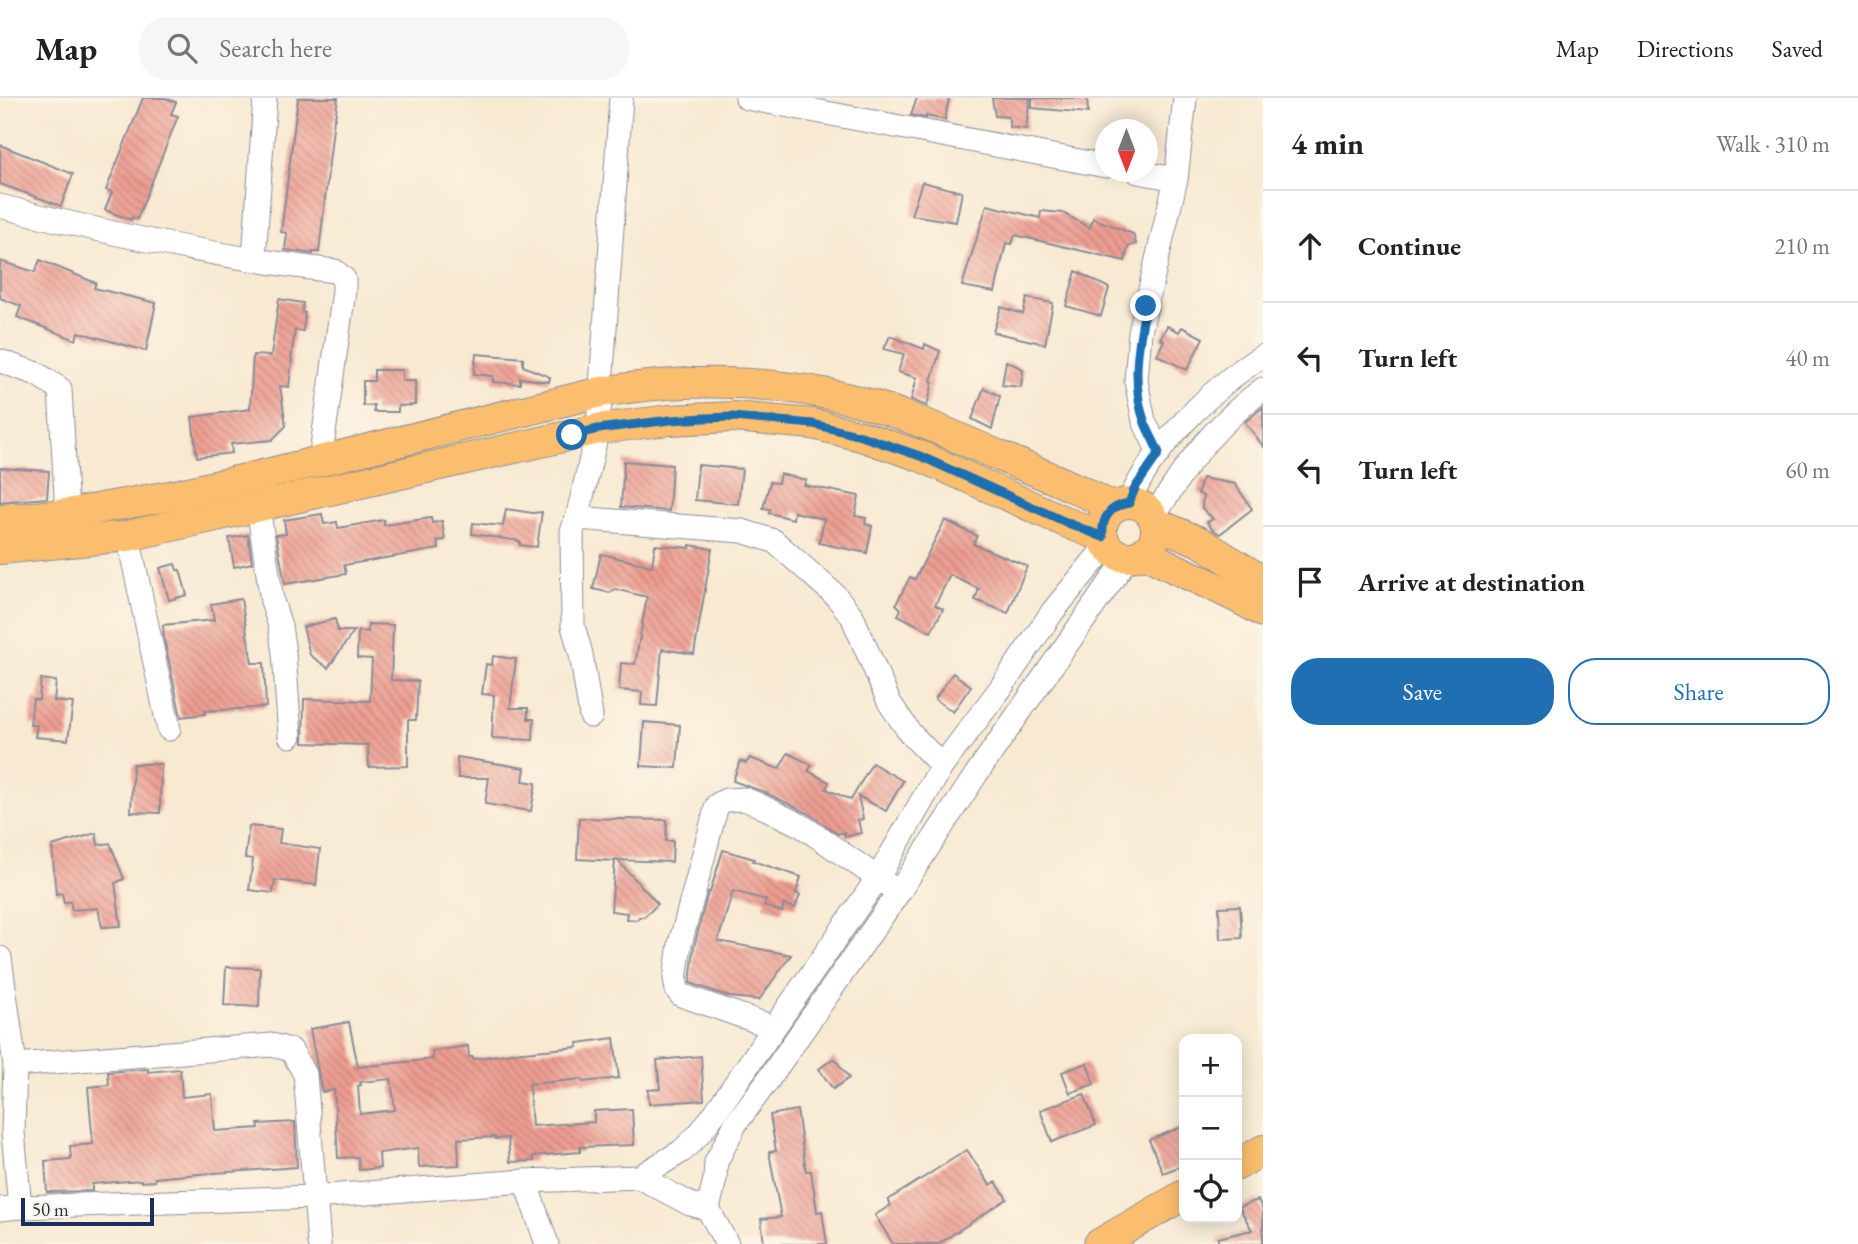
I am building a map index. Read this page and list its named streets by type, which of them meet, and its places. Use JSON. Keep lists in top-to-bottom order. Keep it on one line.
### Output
{"scale_bar":"50 m","north":"bottom","page":{"header":"Map","search":"Search here","nav":["Map","Directions","Saved"],"heading":["4 min","Walk · 310 m"],"list":[["Continue","210 m"],["Turn left","40 m"],["Turn left","60 m"],"Arrive at destination"],"buttons":["Save","Share"],"map_buttons":["+","−"],"scale":"50 m"}}
